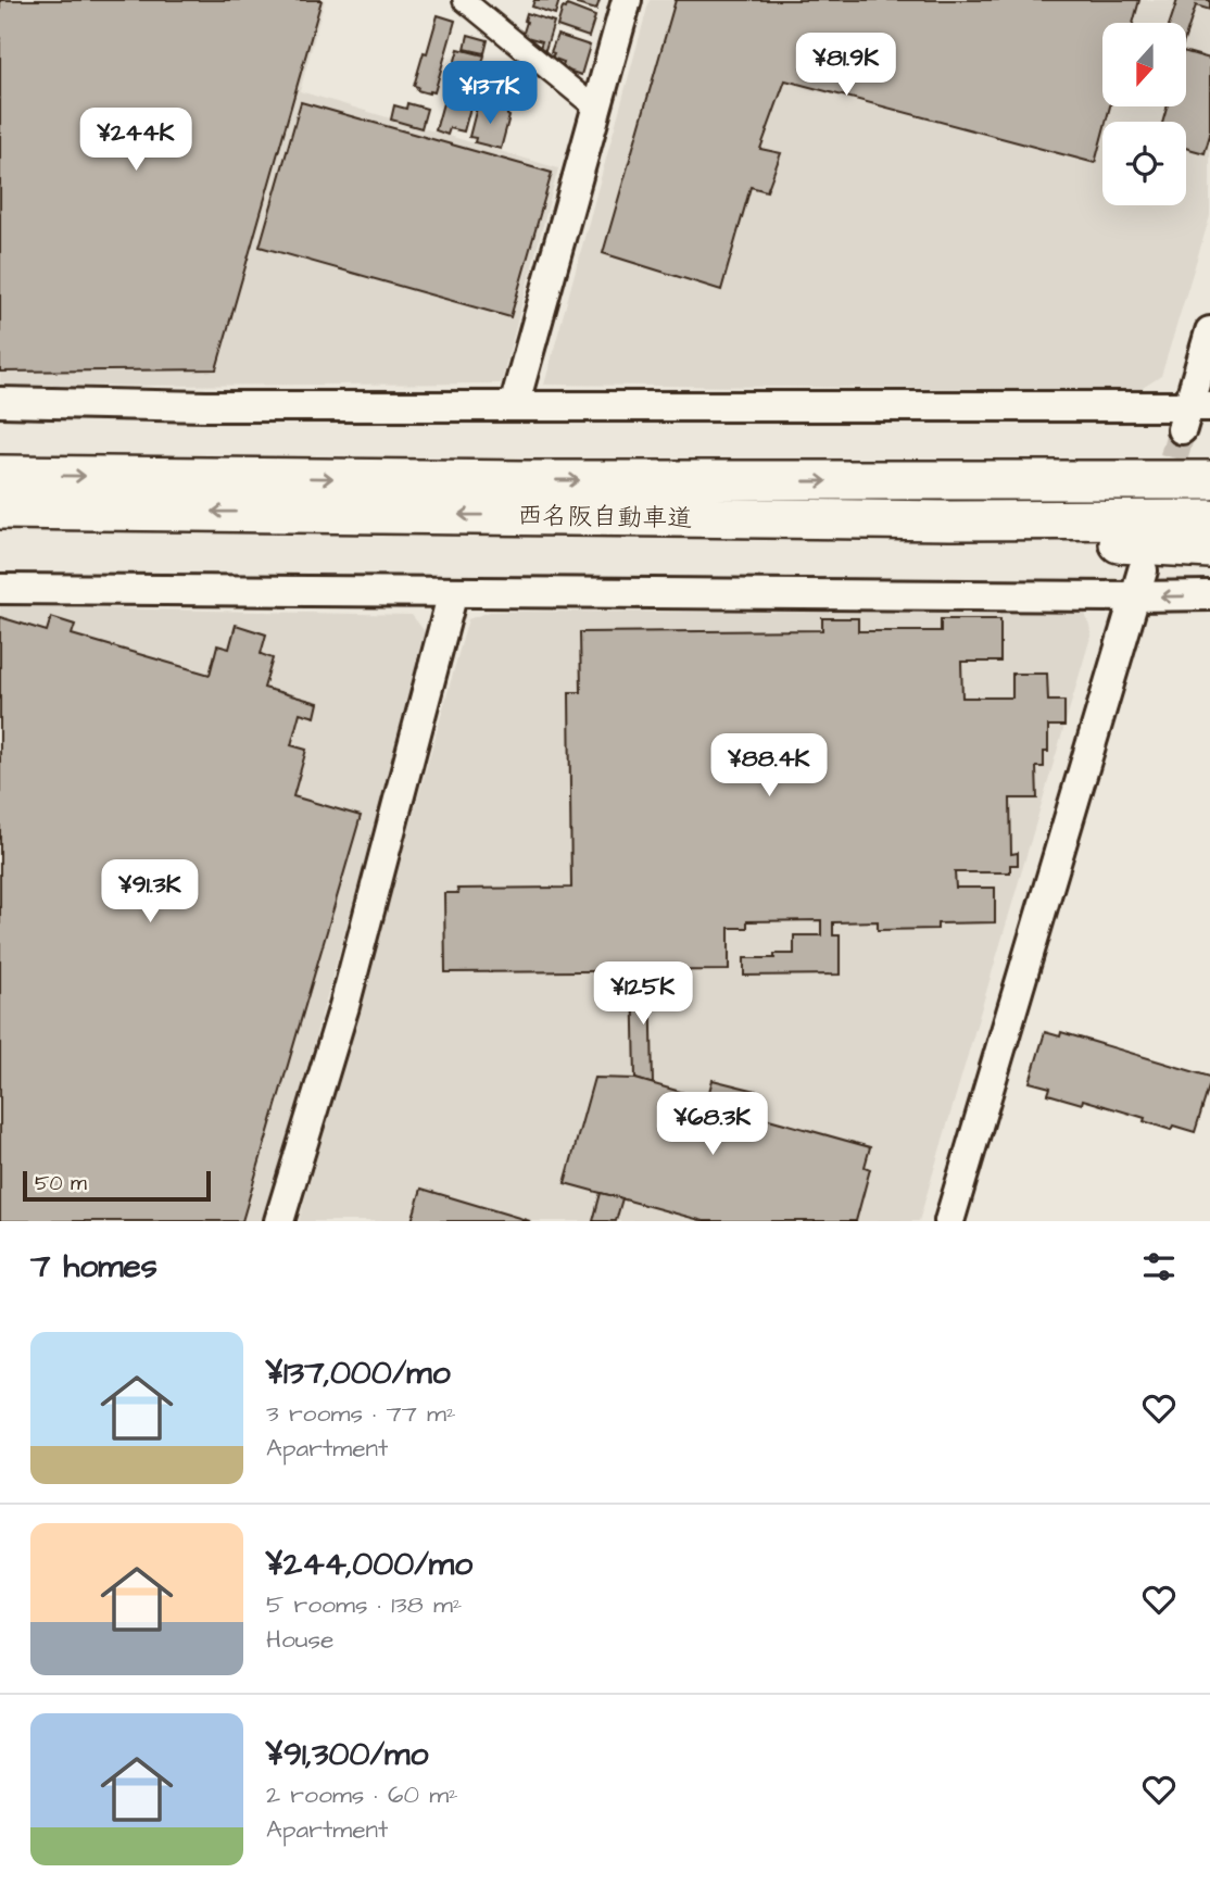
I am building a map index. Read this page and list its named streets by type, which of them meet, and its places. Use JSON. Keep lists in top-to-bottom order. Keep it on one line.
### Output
{"streets":{"highway":["西名阪自動車道"]},"scale_bar":"50 m","north":"bottom","page":{"price":["¥81.9K","¥137K","¥244K","¥88.4K","¥91.3K","¥125K","¥68.3K"],"scale":"50 m","heading":"7 homes","list":[{"name":"¥137,000/mo","note":"3 rooms · 77 m² · Apartment"},{"name":"¥244,000/mo","note":"5 rooms · 138 m² · House"},{"name":"¥91,300/mo","note":"2 rooms · 60 m² · Apartment"}]}}
